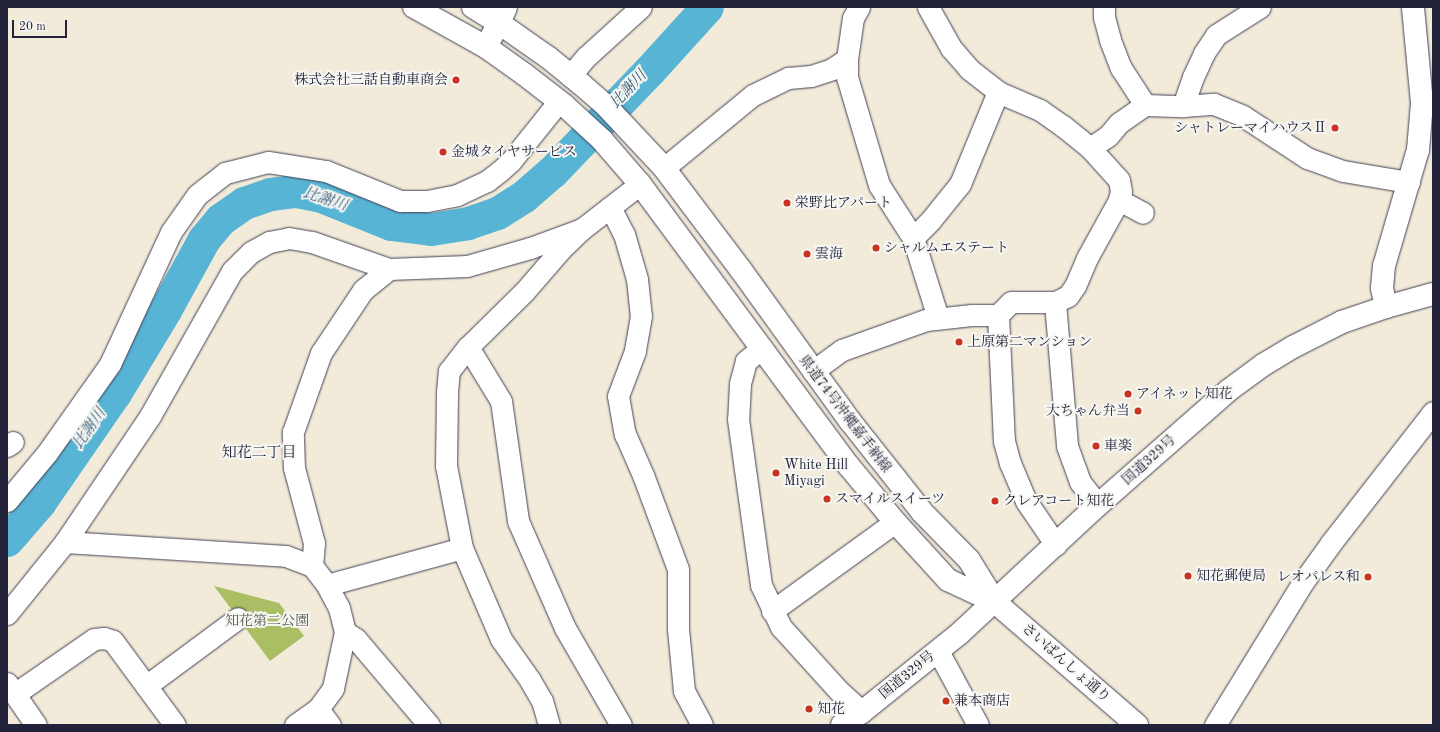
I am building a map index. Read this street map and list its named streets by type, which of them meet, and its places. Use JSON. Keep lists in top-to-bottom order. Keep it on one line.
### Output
{"streets":{"main road":["県道74号沖縄嘉手納線","国道329号","さいばんしょ通り"]},"crossings":[["県道74号沖縄嘉手納線","国道329号"],["県道74号沖縄嘉手納線","さいばんしょ通り"],["国道329号","さいばんしょ通り"]],"districts":["知花二丁目"],"water":["比謝川"],"parks":["知花第二公園"],"places":["株式会社三話自動車商会","シャトレーマイハウスⅡ","金城タイヤサービス","栄野比アパート","シャルムエステート","雲海","上原第二マンション","アイネット知花","大ちゃん弁当","車楽","White Hill Miyagi","スマイルスイーツ","クレアコート知花","知花郵便局","レオパレス和","兼本商店","知花"],"scale_bar":"20 m"}
